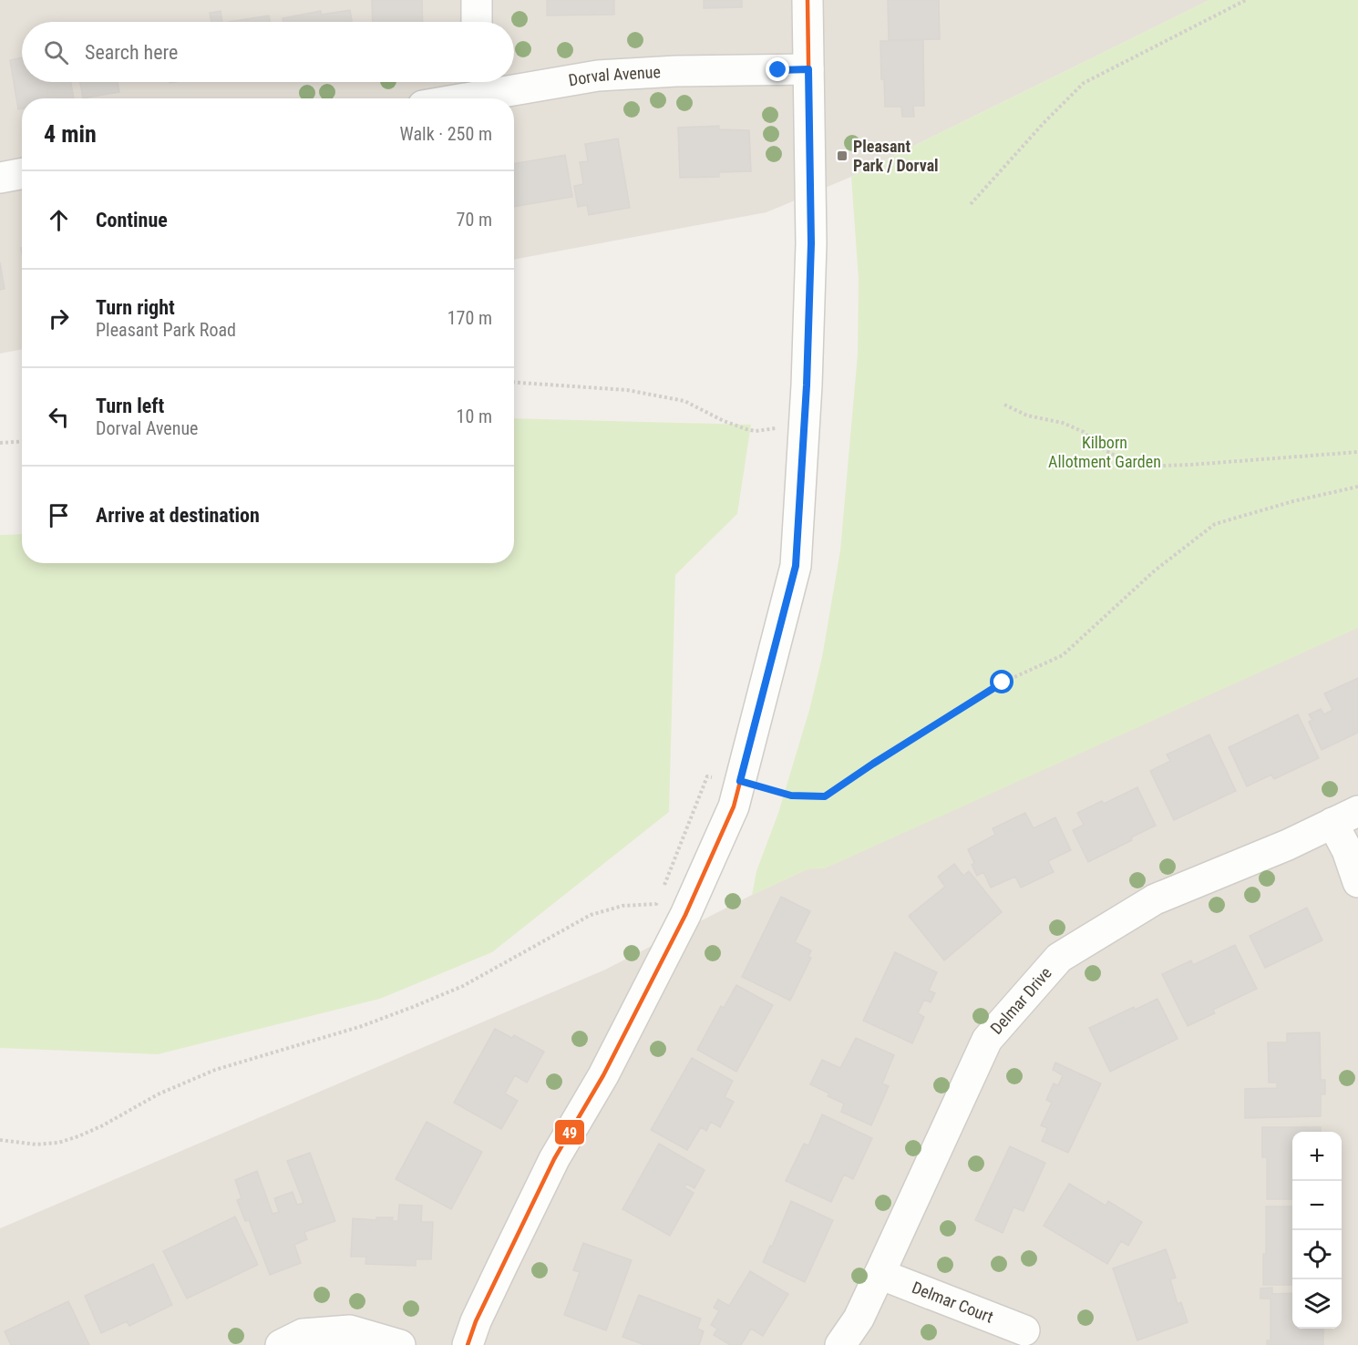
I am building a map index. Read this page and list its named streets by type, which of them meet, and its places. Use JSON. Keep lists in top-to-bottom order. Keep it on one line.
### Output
{"streets":{"street":["Dorval Avenue","Delmar Drive","Delmar Court"]},"crossings":[["Delmar Drive","Delmar Court"]],"parks":["Kilborn Allotment Garden"],"places":{"transit":["Pleasant Park / Dorval"]},"lines":["transit line 49"],"page":{"search":"Search here","heading":["4 min","Walk · 250 m"],"list":[["Continue","70 m"],["Turn right","Pleasant Park Road","170 m"],["Turn left","Dorval Avenue","10 m"],"Arrive at destination"],"map_buttons":["+","−"]}}
